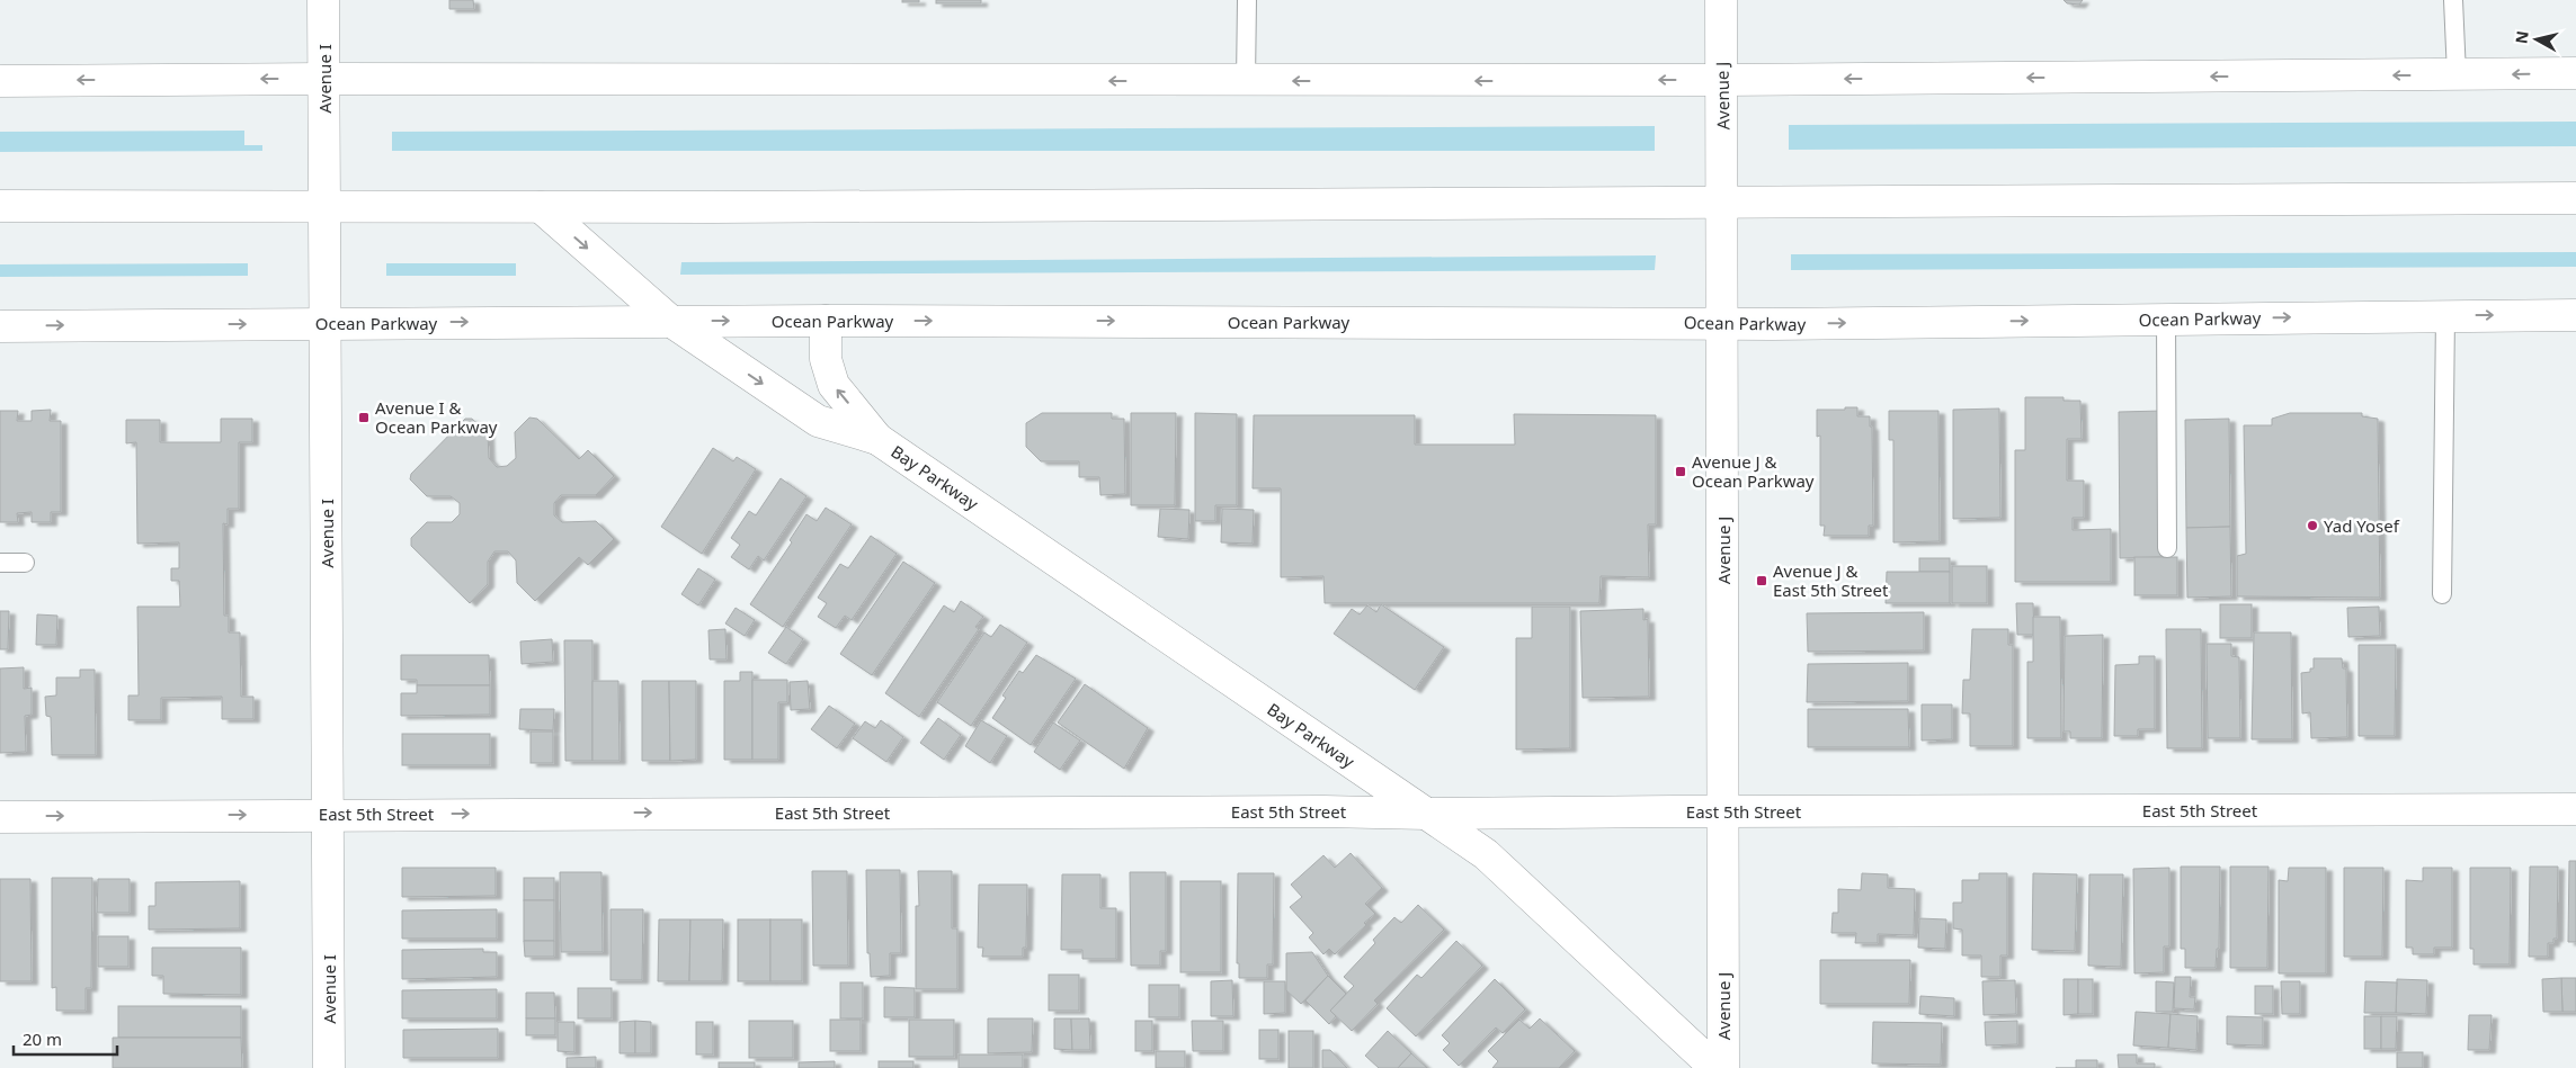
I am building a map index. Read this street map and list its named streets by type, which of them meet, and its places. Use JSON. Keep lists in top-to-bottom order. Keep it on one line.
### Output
{"streets":{"street":["Avenue I","Avenue J","Ocean Parkway","Bay Parkway","East 5th Street"]},"crossings":[["Avenue I","Ocean Parkway"],["Avenue I","East 5th Street"],["Avenue J","Ocean Parkway"],["Avenue J","East 5th Street"],["Ocean Parkway","Bay Parkway"],["Bay Parkway","East 5th Street"]],"one_way":["East 5th Street"],"places":{"transit":["Avenue I & Ocean Parkway","Avenue J & Ocean Parkway","Avenue J & East 5th Street"],"other":["Yad Yosef"]},"scale_bar":"20 m","north":"left"}
